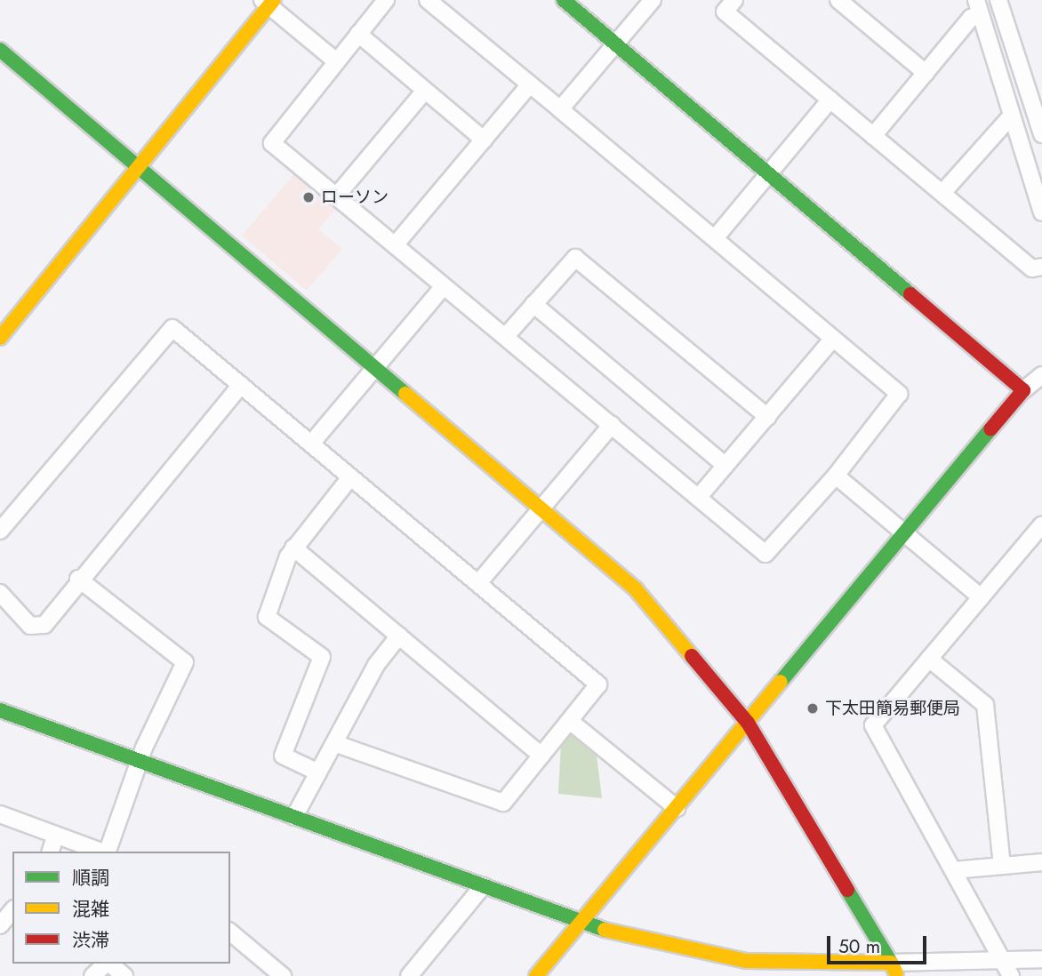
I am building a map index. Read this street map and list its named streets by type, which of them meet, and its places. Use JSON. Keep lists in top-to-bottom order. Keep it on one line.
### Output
{"places":["ローソン","下太田簡易郵便局"],"legend":["順調","混雑","渋滞"],"scale_bar":"50 m"}
